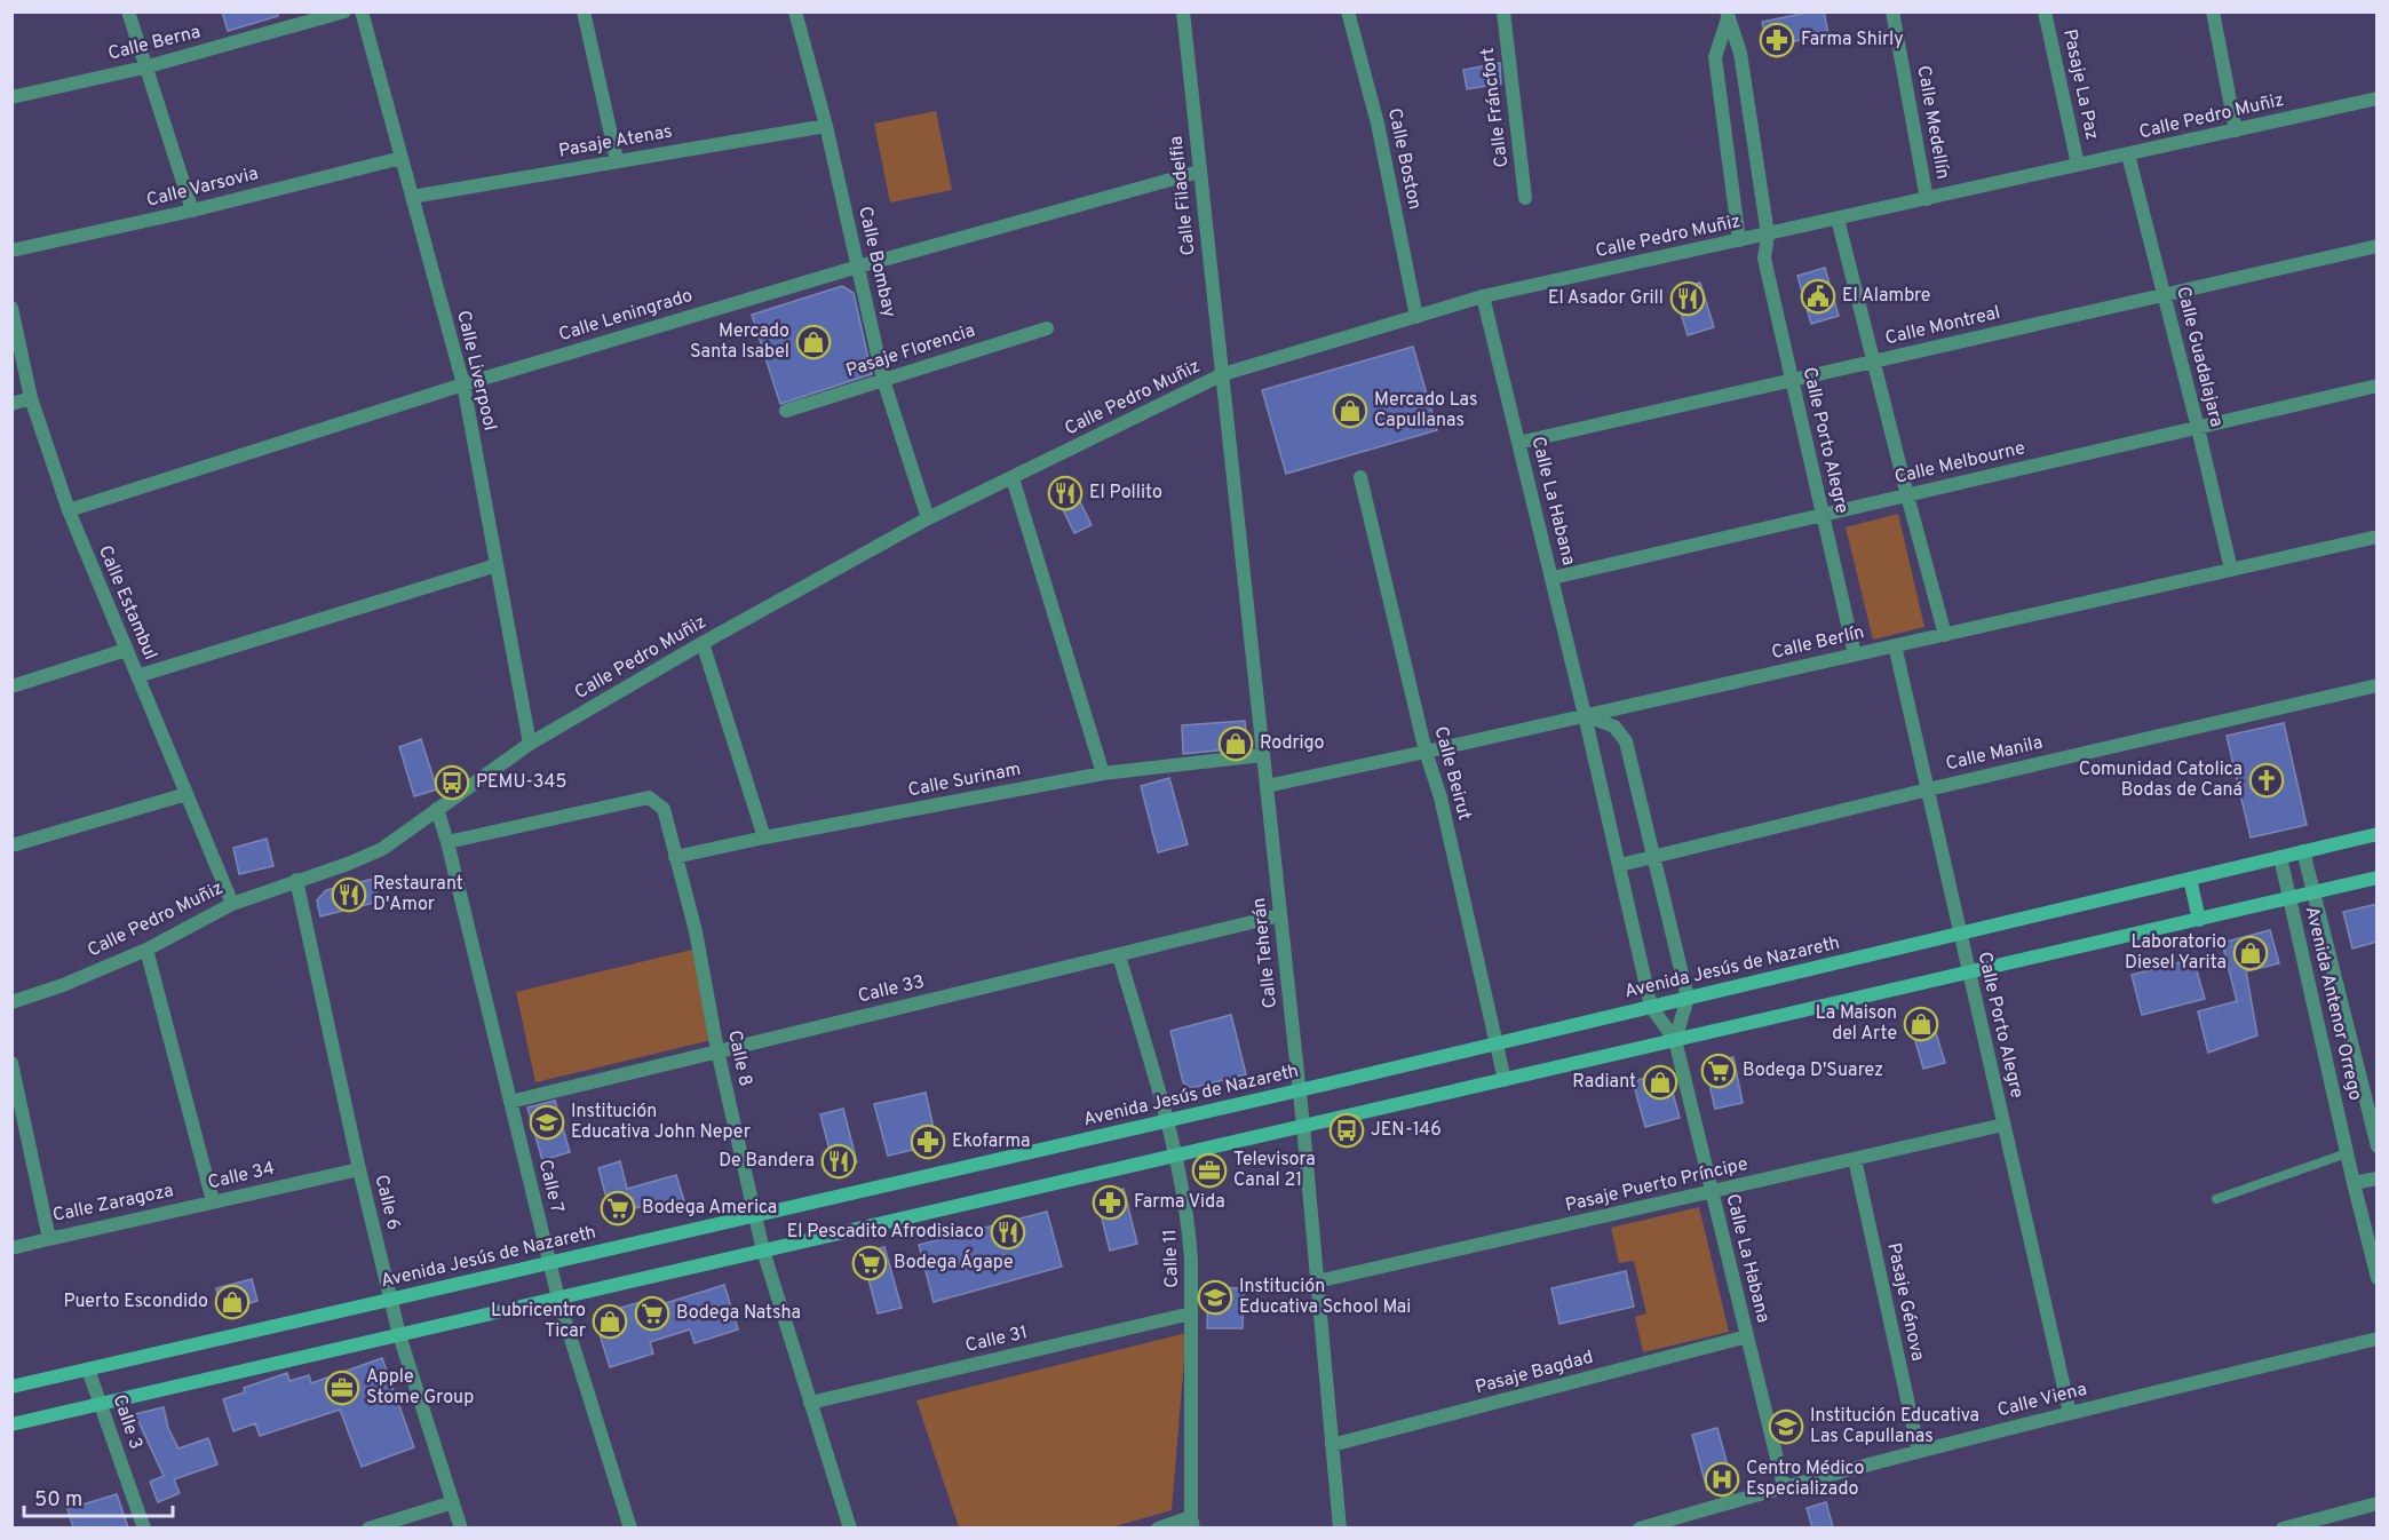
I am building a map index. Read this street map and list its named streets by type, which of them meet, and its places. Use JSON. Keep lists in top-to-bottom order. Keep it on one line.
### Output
{"streets":{"main road":["Avenida Jesús de Nazareth"],"street":["Calle Berna","Pasaje La Paz","Calle Fráncfort","Calle Pedro Muñiz","Calle Medellín","Pasaje Atenas","Calle Boston","Calle Varsovia","Calle Filadelfia","Calle Bombay","Calle Leningrado","Calle Montreal","Pasaje Florencia","Calle Guadalajara","Calle Liverpool","Calle Porto Alegre","Calle Melbourne","Calle La Habana","Calle Estambul","Calle Berlín","Calle Manila","Calle Beirut","Calle Surinam","Calle Teherán","Calle 33","Avenida Antenor Orrego","Calle 8","Calle 34","Pasaje Puerto Príncipe","Calle 7","Calle 6","Calle Zaragoza","Calle 11","Pasaje Génova","Calle 31","Pasaje Bagdad","Calle Viena","Calle 3"]},"crossings":[["Pasaje La Paz","Calle Pedro Muñiz"],["Calle Pedro Muñiz","Calle Medellín"],["Calle Pedro Muñiz","Calle Boston"],["Calle Pedro Muñiz","Calle Filadelfia"],["Calle Pedro Muñiz","Calle Bombay"],["Calle Pedro Muñiz","Calle Guadalajara"],["Calle Pedro Muñiz","Calle Liverpool"],["Calle Pedro Muñiz","Calle Porto Alegre"],["Calle Pedro Muñiz","Calle La Habana"],["Calle Pedro Muñiz","Calle Estambul"],["Calle Pedro Muñiz","Calle Teherán"],["Calle Pedro Muñiz","Calle 7"],["Calle Pedro Muñiz","Calle 6"],["Pasaje Atenas","Calle Bombay"],["Pasaje Atenas","Calle Liverpool"],["Calle Varsovia","Calle Liverpool"],["Calle Filadelfia","Calle Leningrado"],["Calle Filadelfia","Calle Teherán"],["Calle Bombay","Calle Leningrado"],["Calle Bombay","Pasaje Florencia"],["Calle Leningrado","Calle Liverpool"],["Calle Leningrado","Calle Estambul"],["Calle Montreal","Calle Guadalajara"],["Calle Montreal","Calle Porto Alegre"],["Calle Montreal","Calle La Habana"],["Calle Guadalajara","Calle Melbourne"],["Calle Guadalajara","Calle Berlín"],["Calle Porto Alegre","Calle Melbourne"],["Calle Porto Alegre","Calle Berlín"],["Calle Porto Alegre","Calle Manila"],["Calle Porto Alegre","Avenida Jesús de Nazareth"],["Calle Porto Alegre","Pasaje Puerto Príncipe"],["Calle Porto Alegre","Calle Viena"],["Calle Melbourne","Calle La Habana"],["Calle La Habana","Calle Berlín"],["Calle La Habana","Calle Manila"],["Calle La Habana","Avenida Jesús de Nazareth"],["Calle La Habana","Pasaje Puerto Príncipe"],["Calle La Habana","Pasaje Bagdad"],["Calle La Habana","Calle Viena"],["Calle Berlín","Calle Beirut"],["Calle Berlín","Calle Teherán"],["Calle Beirut","Avenida Jesús de Nazareth"],["Calle Surinam","Calle Teherán"],["Calle Surinam","Calle 8"],["Calle Teherán","Avenida Jesús de Nazareth"],["Calle Teherán","Calle 33"],["Calle Teherán","Pasaje Puerto Príncipe"],["Calle Teherán","Pasaje Bagdad"],["Avenida Jesús de Nazareth","Avenida Antenor Orrego"],["Avenida Jesús de Nazareth","Calle 8"],["Avenida Jesús de Nazareth","Calle 7"],["Avenida Jesús de Nazareth","Calle 6"],["Avenida Jesús de Nazareth","Calle 11"],["Avenida Jesús de Nazareth","Calle 3"],["Calle 33","Calle 8"],["Calle 33","Calle 7"],["Calle 33","Calle 11"],["Calle 8","Calle 7"],["Calle 8","Calle 31"],["Calle 34","Calle 6"],["Calle 34","Calle Zaragoza"],["Pasaje Puerto Príncipe","Pasaje Génova"],["Calle 6","Calle Zaragoza"],["Calle 11","Calle 31"],["Pasaje Génova","Calle Viena"]],"places":{"pharmacy":["Farma Shirly","Ekofarma","Farma Vida"],"public building":["El Alambre"],"restaurant":["El Asador Grill","El Pollito","Restaurant D'Amor","De Bandera","El Pescadito Afrodisiaco"],"shop":["Mercado Santa Isabel","Mercado Las Capullanas","Rodrigo","Laboratorio Diesel Yarita","La Maison del Arte","Radiant","Puerto Escondido","Lubricentro Ticar"],"church":["Comunidad Catolica Bodas de Caná"],"bus stop":["PEMU-345","JEN-146"],"supermarket":["Bodega D'Suarez","Bodega America","Bodega Ágape","Bodega Natsha"],"school or university":["Institución Educativa John Neper","Institución Educativa School Mai","Institución Educativa Las Capullanas"],"office":["Televisora Canal 21","Apple Stome Group"],"hospital":["Centro Médico Especializado"]},"scale_bar":"50 m"}
